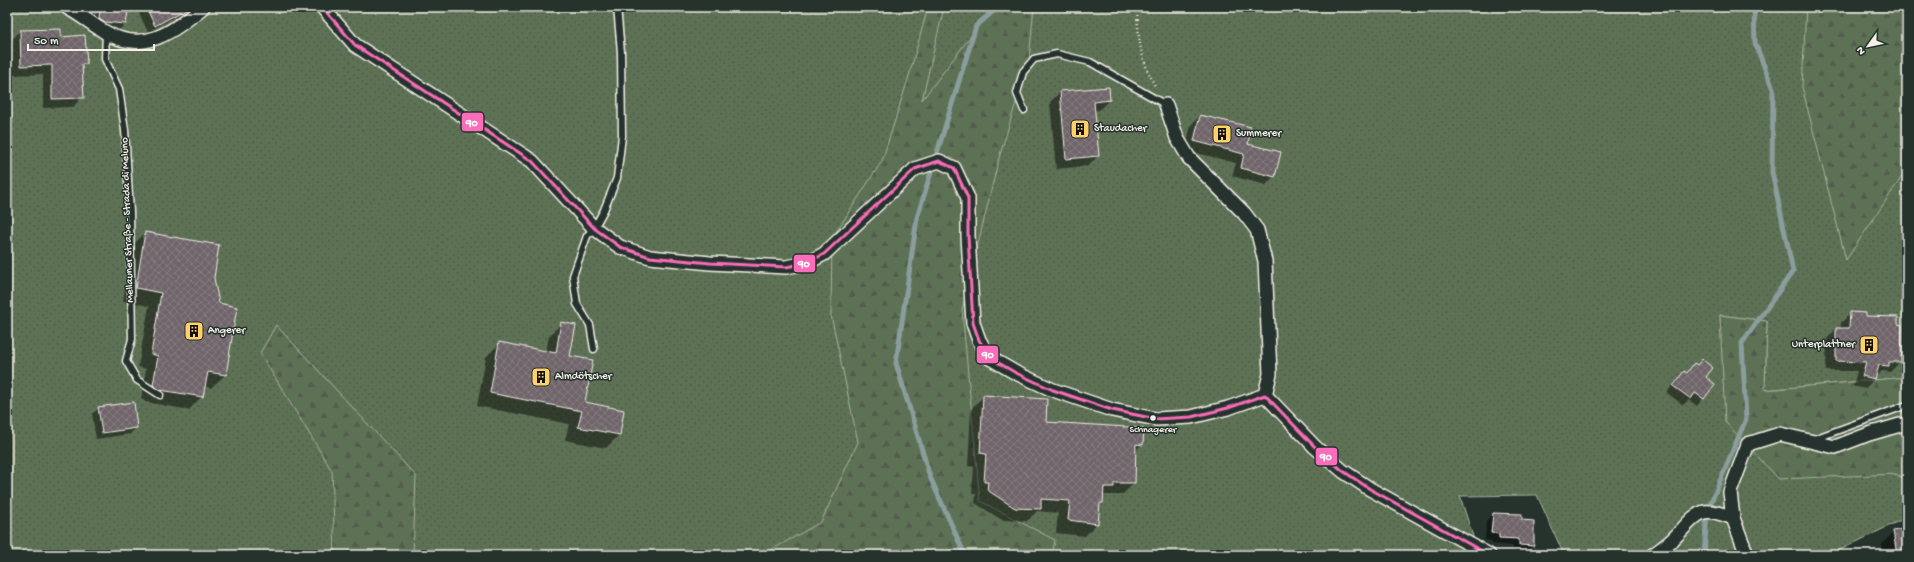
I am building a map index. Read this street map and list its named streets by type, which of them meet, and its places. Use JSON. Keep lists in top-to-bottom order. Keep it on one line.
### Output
{"streets":{"lane":["Mellauner Straße - Strada di Meluno"]},"places":{"building":["Staudacher","Summerer","Angerer","Unterplattner","Almdötscher"],"other":["Schnagerer"]},"lines":["transit line 90"],"scale_bar":"50 m","north":"bottom left"}
